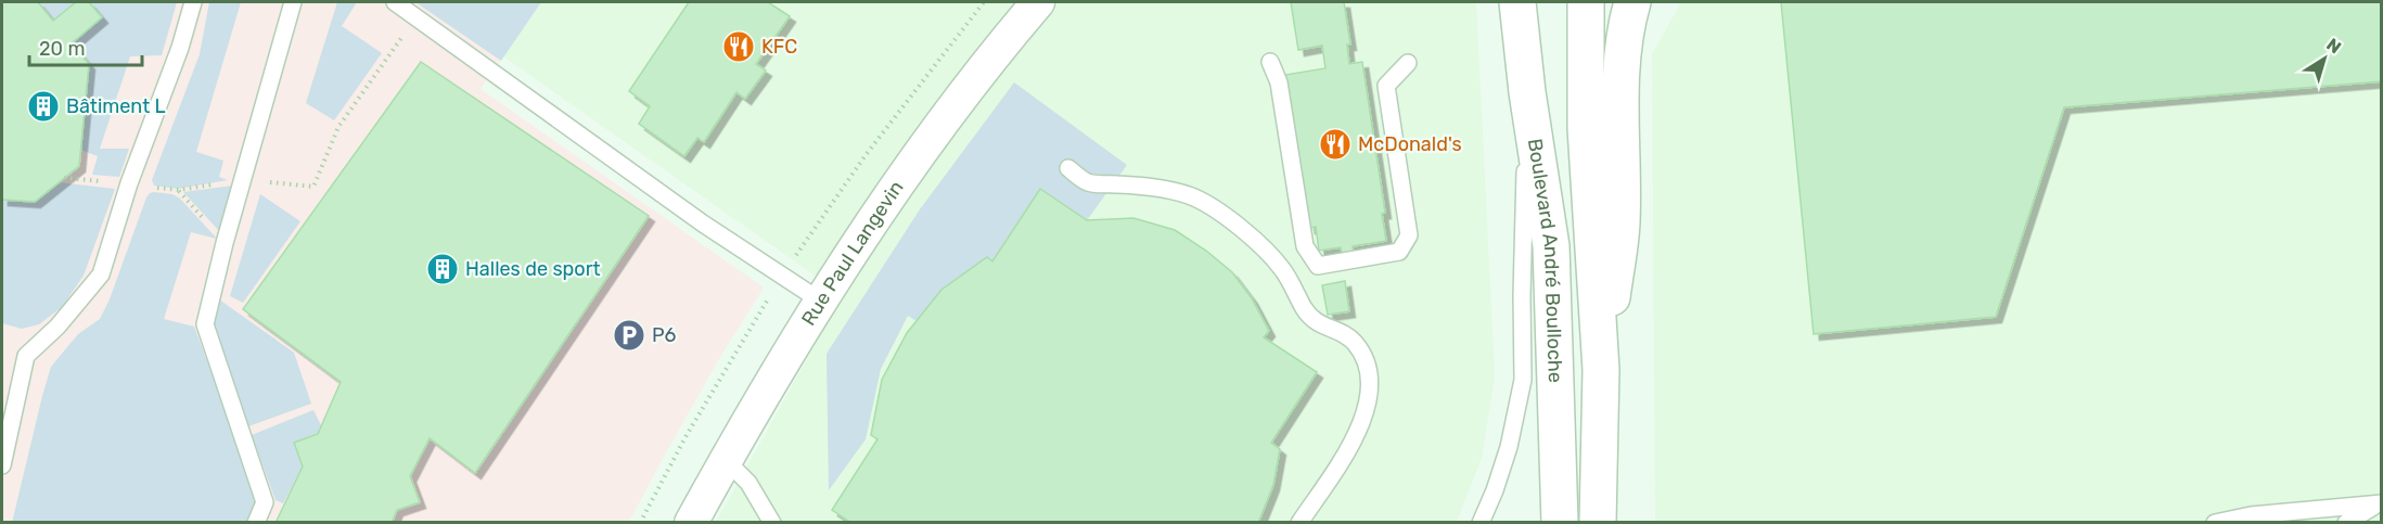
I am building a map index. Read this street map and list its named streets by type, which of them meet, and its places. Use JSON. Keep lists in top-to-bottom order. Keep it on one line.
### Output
{"streets":{"main road":["Boulevard André Boulloche"],"street":["Rue Paul Langevin"]},"places":{"restaurant":["KFC","McDonald's"],"building":["Bâtiment L","Halles de sport"],"parking":["P6"]},"scale_bar":"20 m","north":"top right"}
